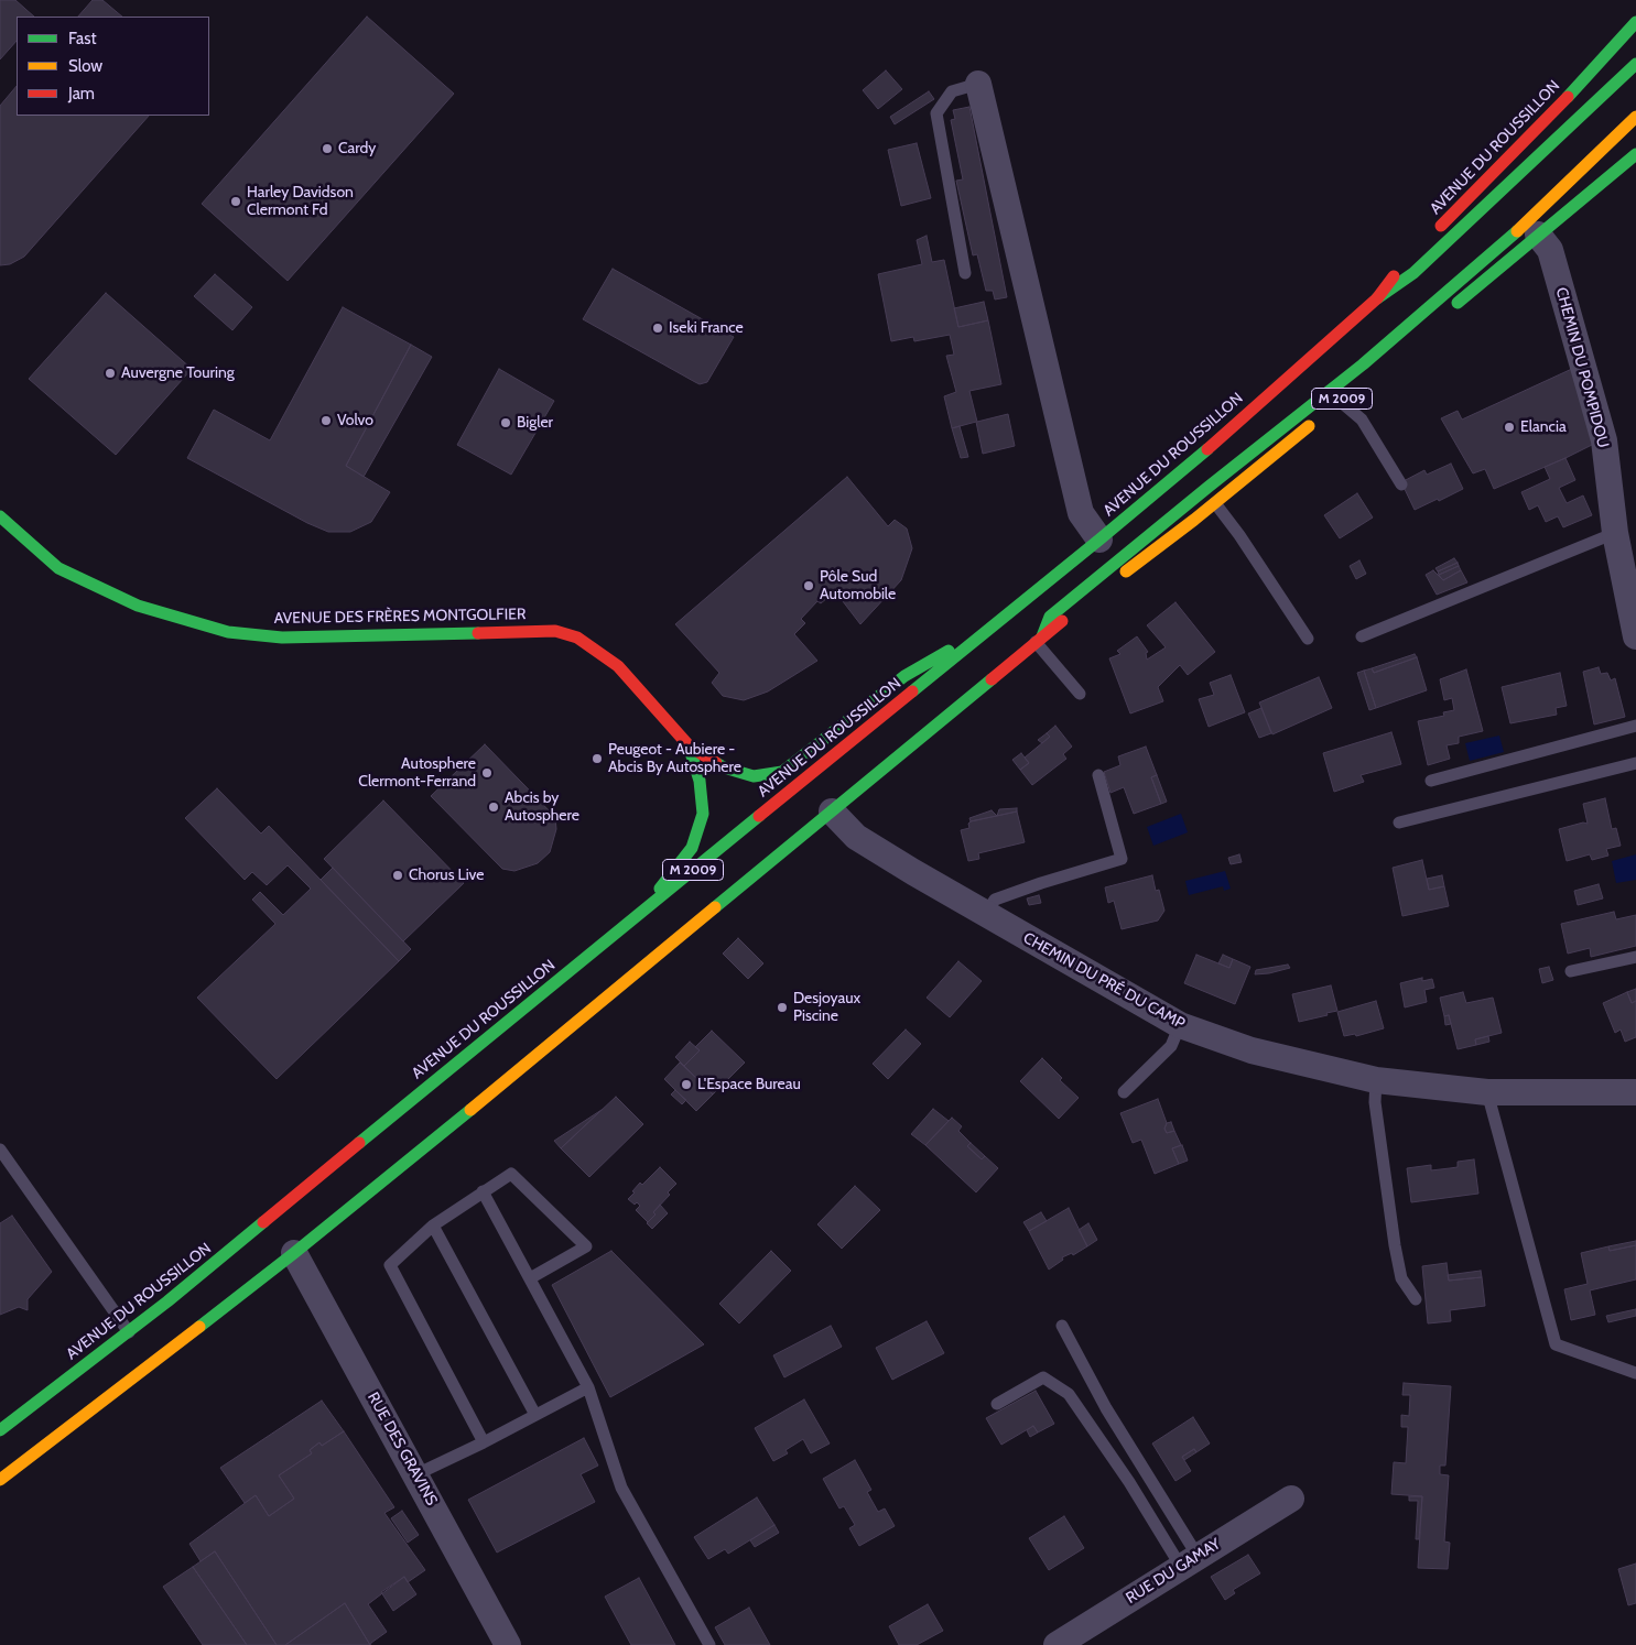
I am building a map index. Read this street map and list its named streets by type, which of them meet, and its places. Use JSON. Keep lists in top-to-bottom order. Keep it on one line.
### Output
{"streets":{"main road":["AVENUE DU ROUSSILLON","M 2009","AVENUE DES FRÈRES MONTGOLFIER"],"street":["CHEMIN DU POMPIDOU","CHEMIN DU PRÉ DU CAMP","RUE DES GRAVINS","RUE DU GAMAY"]},"crossings":[["M 2009","CHEMIN DU PRÉ DU CAMP"],["M 2009","RUE DES GRAVINS"]],"places":["Cardy","Harley Davidson Clermont Fd","Iseki France","Auvergne Touring","Volvo","Bigler","Elancia","Pôle Sud Automobile","Peugeot - Aubiere - Abcis By Autosphere","Autosphere Clermont-Ferrand","Abcis by Autosphere","Chorus Live","Desjoyaux Piscine","L'Espace Bureau"],"legend":["Fast","Slow","Jam"]}
